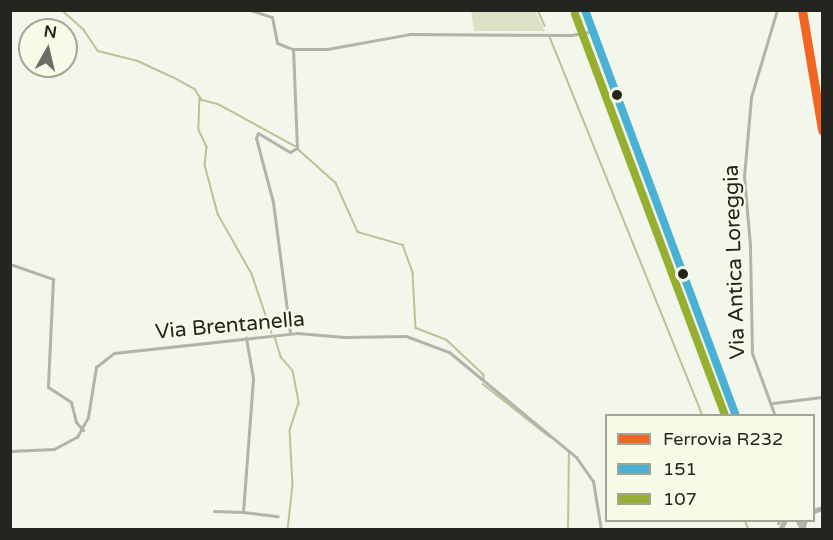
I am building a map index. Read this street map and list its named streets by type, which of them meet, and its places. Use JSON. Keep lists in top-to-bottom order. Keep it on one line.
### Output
{"streets":{"street":["Via Antica Loreggia","Via Brentanella"]},"lines":["rail line R232","transit line 151","transit line 107"],"legend":["Ferrovia R232","151","107"],"north":"top"}
